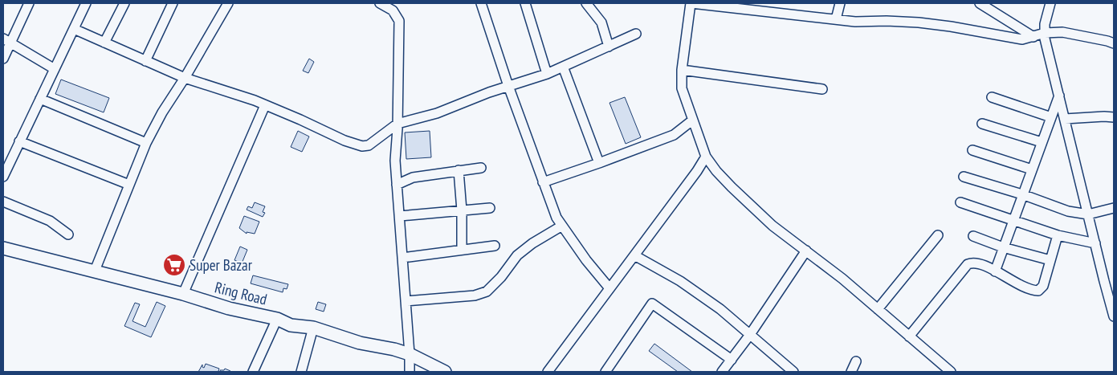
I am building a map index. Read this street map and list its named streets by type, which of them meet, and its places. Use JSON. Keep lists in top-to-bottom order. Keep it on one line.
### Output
{"streets":{"main road":["Ring Road"]},"places":{"supermarket":["Super Bazar"]}}
